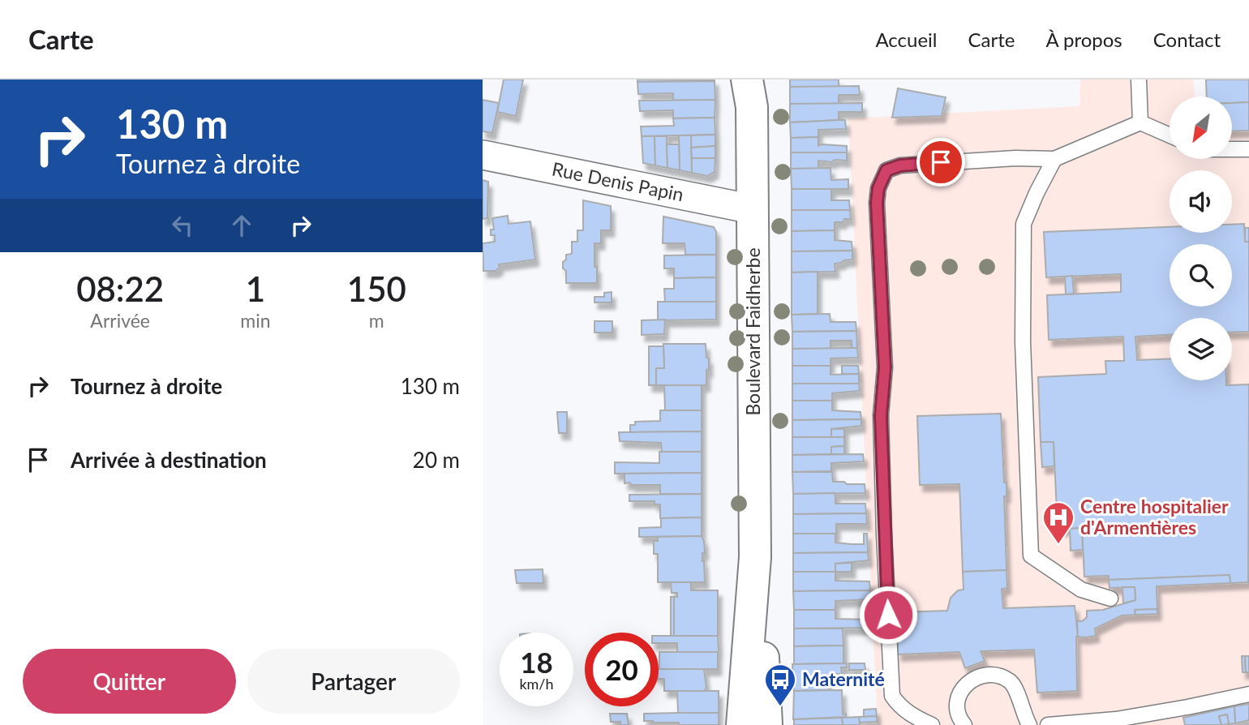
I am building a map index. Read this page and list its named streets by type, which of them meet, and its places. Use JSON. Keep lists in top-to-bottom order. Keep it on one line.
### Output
{"streets":{"street":["Rue Denis Papin","Boulevard Faidherbe"]},"crossings":[["Rue Denis Papin","Boulevard Faidherbe"]],"places":{"hospital":["Centre hospitalier d'Armentières"],"bus stop":["Maternité"]},"north":"bottom left","page":{"header":"Carte","nav":["Accueil","Carte","À propos","Contact"],"turn":["130 m","Tournez à droite"],"eta":["08:22","Arrivée","1","min","150","m"],"list":[{"name":"Tournez à droite","value":"130 m"},{"name":"Arrivée à destination","value":"20 m"}],"speed":"18 km/h","limit":"20","buttons":["Quitter","Partager"]}}
